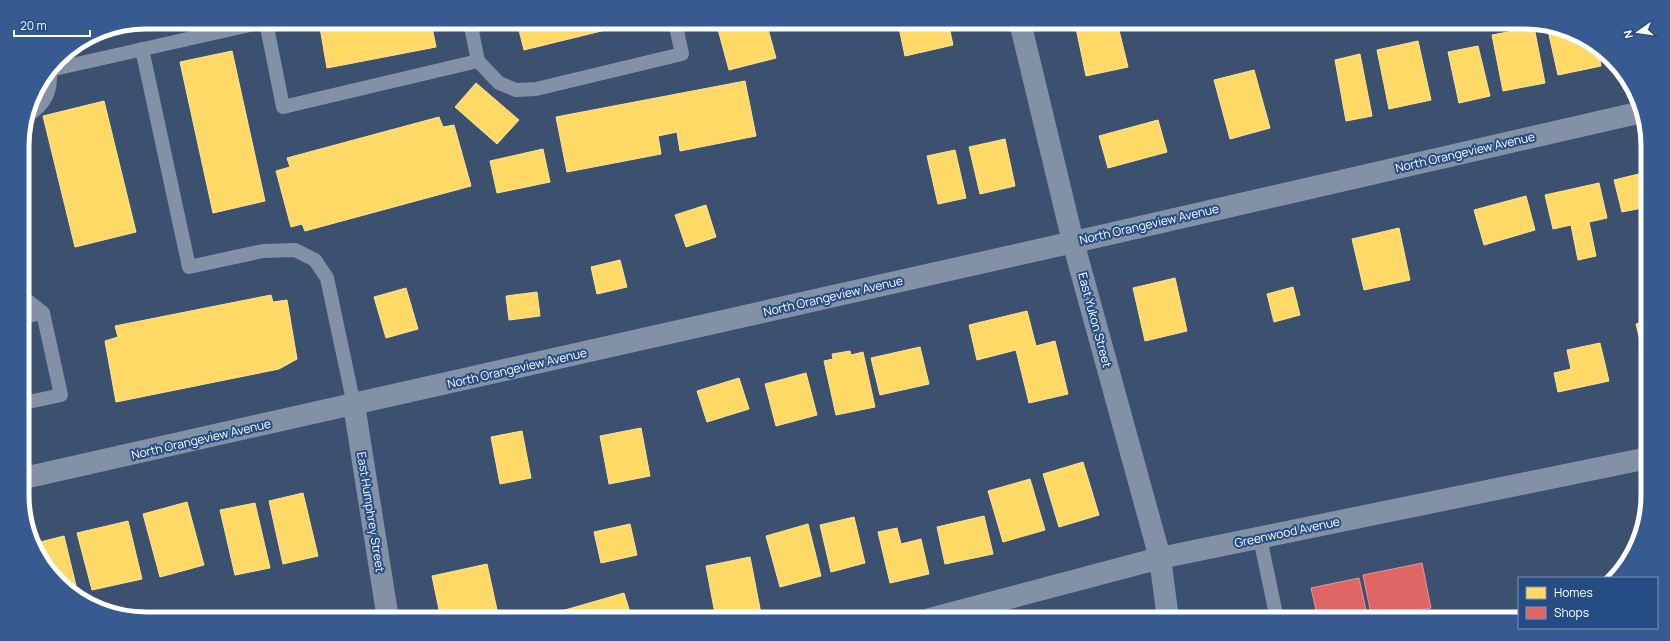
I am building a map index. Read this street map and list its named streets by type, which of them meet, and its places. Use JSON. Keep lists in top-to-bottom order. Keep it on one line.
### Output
{"streets":{"street":["North Orangeview Avenue","East Yukon Street","East Humphrey Street","Greenwood Avenue"]},"crossings":[["North Orangeview Avenue","East Yukon Street"],["North Orangeview Avenue","East Humphrey Street"],["East Yukon Street","Greenwood Avenue"]],"legend":["Homes","Shops"],"scale_bar":"20 m","north":"left"}
